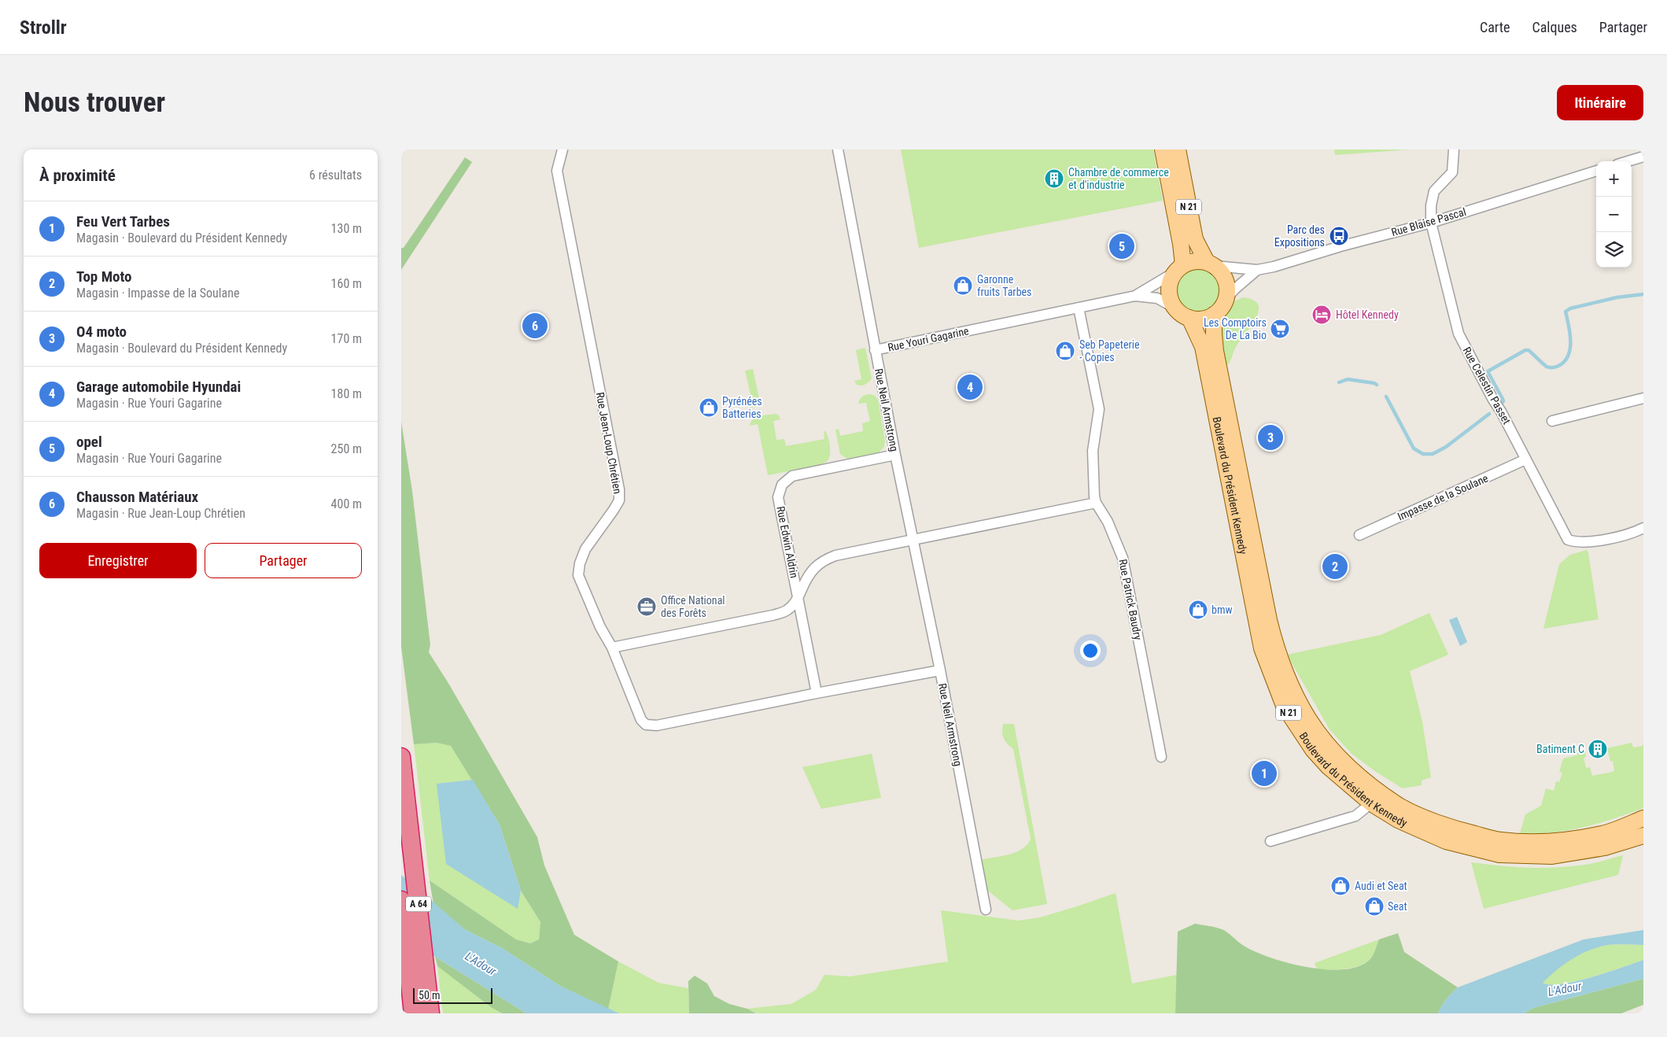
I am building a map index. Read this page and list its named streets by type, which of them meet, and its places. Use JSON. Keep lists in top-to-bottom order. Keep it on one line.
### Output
{"streets":{"highway":["A 64"],"main road":["N 21","Boulevard du Président Kennedy"],"street":["Rue Blaise Pascal","Rue Youri Gagarine","Rue Celestin Passet","Rue Neil Armstrong","Rue Jean-Loup Chrétien","Impasse de la Soulane","Rue Edwin Aldrin","Rue Patrick Baudry"]},"crossings":[["N 21","Rue Blaise Pascal"],["N 21","Rue Youri Gagarine"],["N 21","Boulevard du Président Kennedy"],["Rue Blaise Pascal","Rue Youri Gagarine"],["Rue Blaise Pascal","Rue Celestin Passet"],["Rue Blaise Pascal","Boulevard du Président Kennedy"],["Rue Youri Gagarine","Rue Neil Armstrong"],["Rue Youri Gagarine","Boulevard du Président Kennedy"],["Rue Youri Gagarine","Rue Patrick Baudry"],["Rue Celestin Passet","Impasse de la Soulane"],["Rue Neil Armstrong","Rue Edwin Aldrin"],["Rue Jean-Loup Chrétien","Rue Edwin Aldrin"]],"water":["L'Adour"],"places":{"building":["Chambre de commerce et d'industrie","Batiment C"],"bus stop":["Parc des Expositions"],"shop":["Garonne fruits Tarbes","Seb Papeterie - Copies","Pyrénées Batteries","bmw","Audi et Seat","Seat"],"hotel":["Hôtel Kennedy"],"supermarket":["Les Comptoirs De La Bio"],"office":["Office National des Forêts"]},"scale_bar":"50 m","page":{"header":"Strollr","nav":["Carte","Calques","Partager"],"buttons":["Itinéraire",["Enregistrer","Partager"]],"title":"Nous trouver","heading":["À proximité","6 résultats"],"map_buttons":["+","−"],"list":[{"mark":"1","name":"Feu Vert Tarbes","note":"Magasin · Boulevard du Président Kennedy","value":"130 m"},{"mark":"2","name":"Top Moto","note":"Magasin · Impasse de la Soulane","value":"160 m"},{"mark":"3","name":"O4 moto","note":"Magasin · Boulevard du Président Kennedy","value":"170 m"},{"mark":"4","name":"Garage automobile Hyundai","note":"Magasin · Rue Youri Gagarine","value":"180 m"},{"mark":"5","name":"opel","note":"Magasin · Rue Youri Gagarine","value":"250 m"},{"mark":"6","name":"Chausson Matériaux","note":"Magasin · Rue Jean-Loup Chrétien","value":"400 m"}],"pins":["5","6","4","3","2","1"],"scale":"50 m"}}
